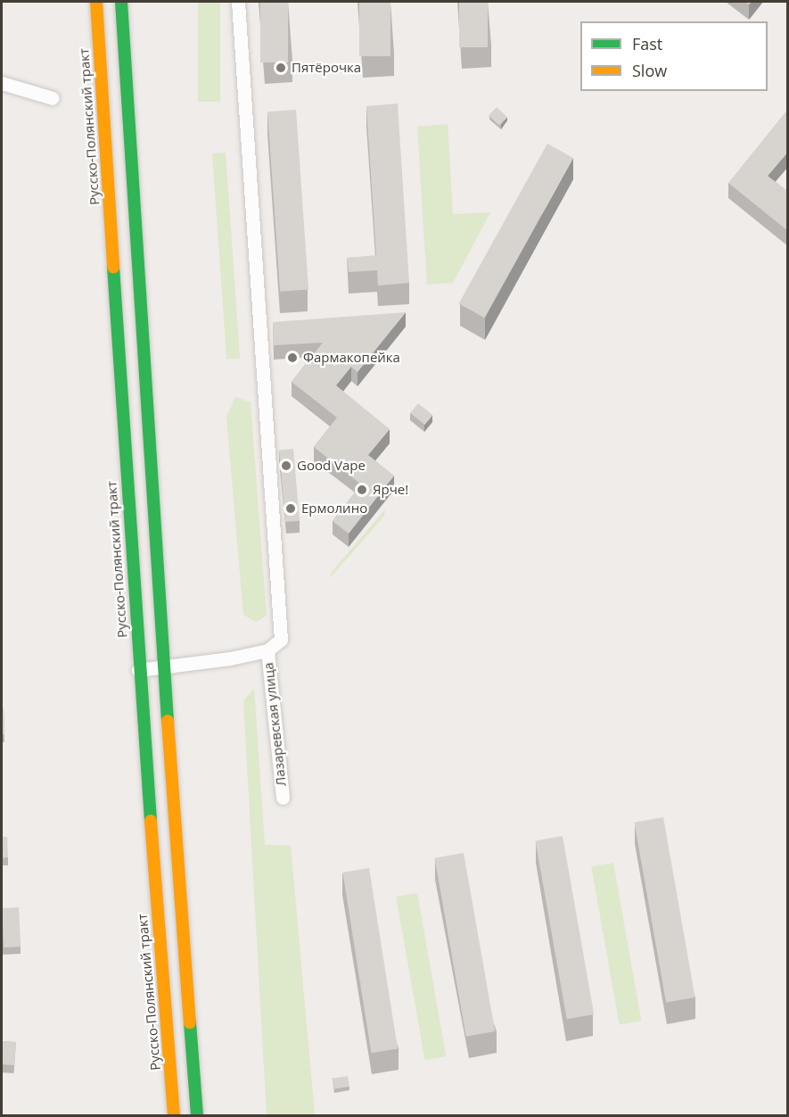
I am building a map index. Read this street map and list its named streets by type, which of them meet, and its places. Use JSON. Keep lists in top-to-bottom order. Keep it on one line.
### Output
{"streets":{"main road":["Русско-Полянский тракт"],"street":["Лазаревская улица"]},"places":["Пятёрочка","Фармакопейка","Good Vape","Ярче!","Ермолино"],"legend":["Fast","Slow"]}
